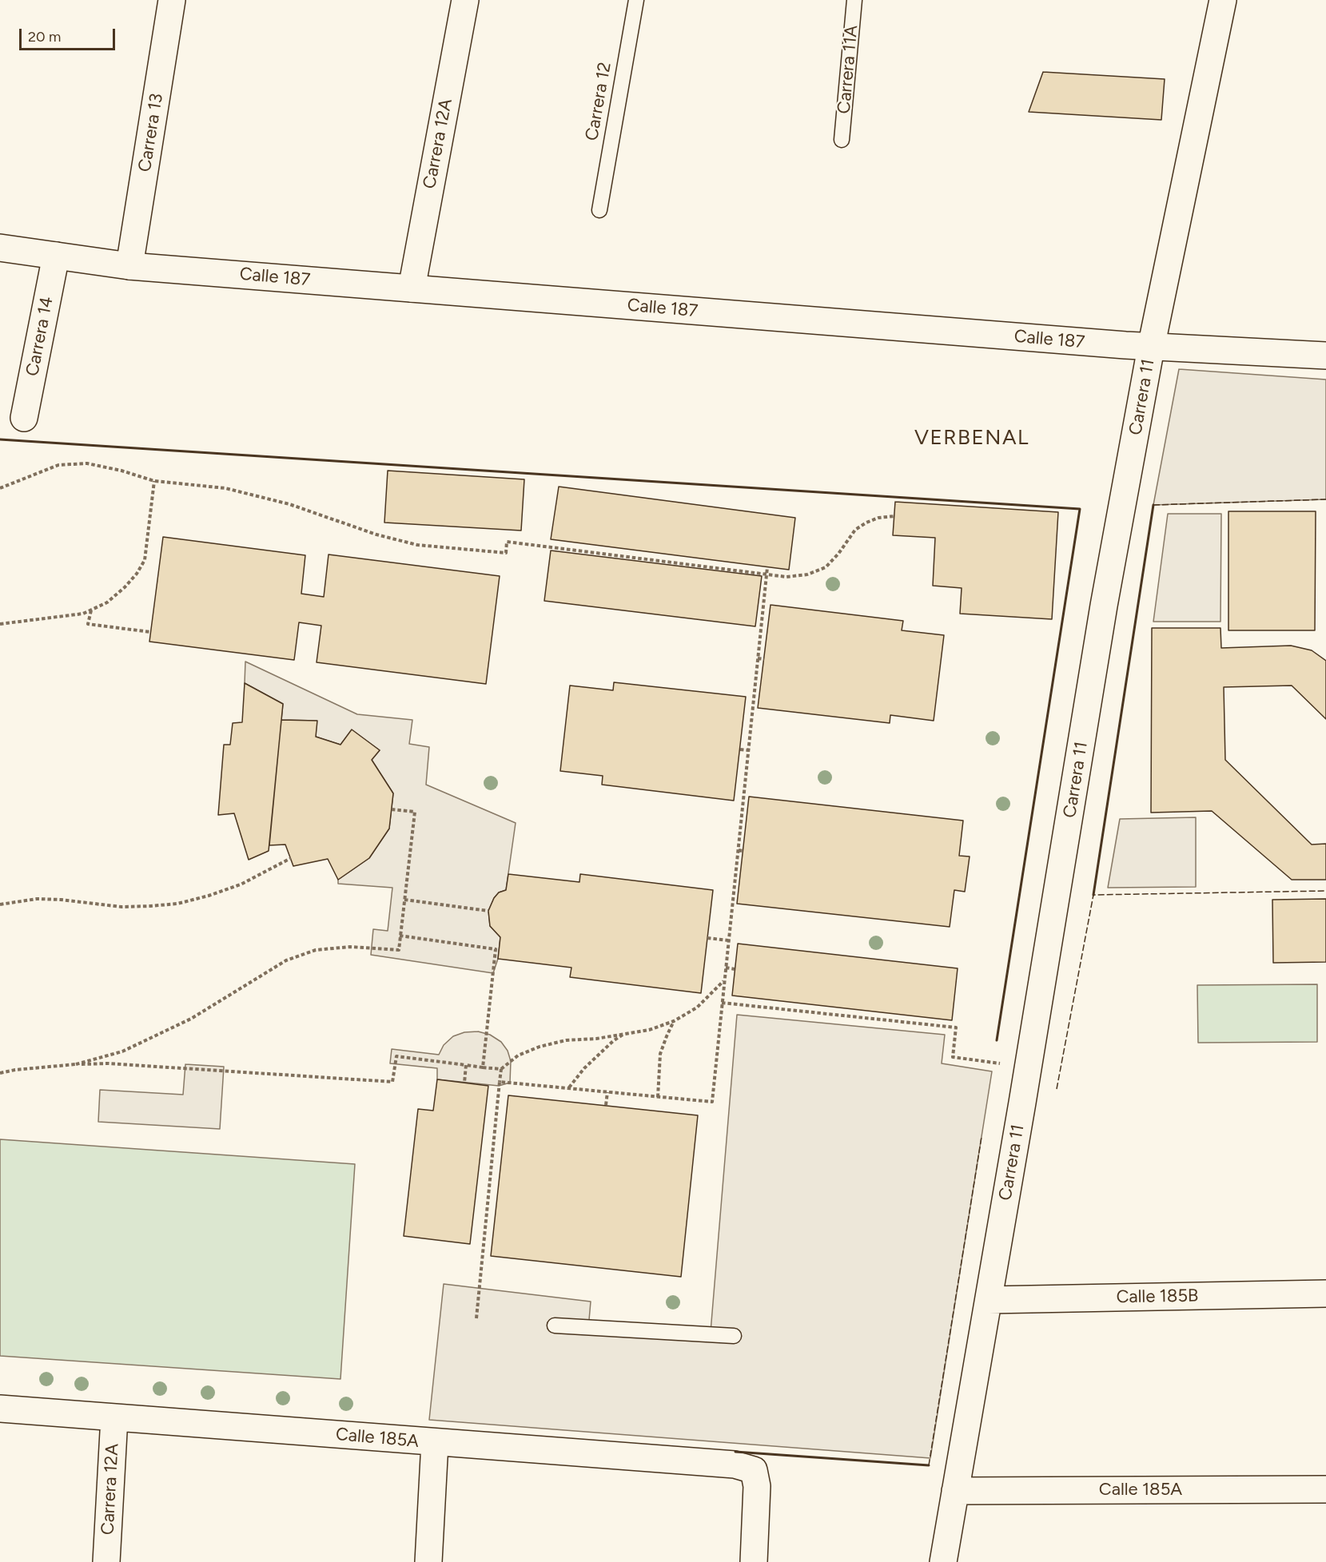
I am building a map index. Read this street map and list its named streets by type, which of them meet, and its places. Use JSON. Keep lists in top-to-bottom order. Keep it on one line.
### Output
{"streets":{"street":["Carrera 13","Carrera 12A","Calle 187","Carrera 14","Carrera 11","Calle 185B","Calle 185A"],"lane":["Carrera 11A","Carrera 12"]},"crossings":[["Carrera 13","Calle 187"],["Carrera 12A","Calle 187"],["Carrera 12A","Calle 185A"],["Calle 187","Carrera 14"],["Calle 187","Carrera 11"],["Carrera 11","Calle 185B"],["Carrera 11","Calle 185A"]],"districts":["VERBENAL"],"scale_bar":"20 m"}
